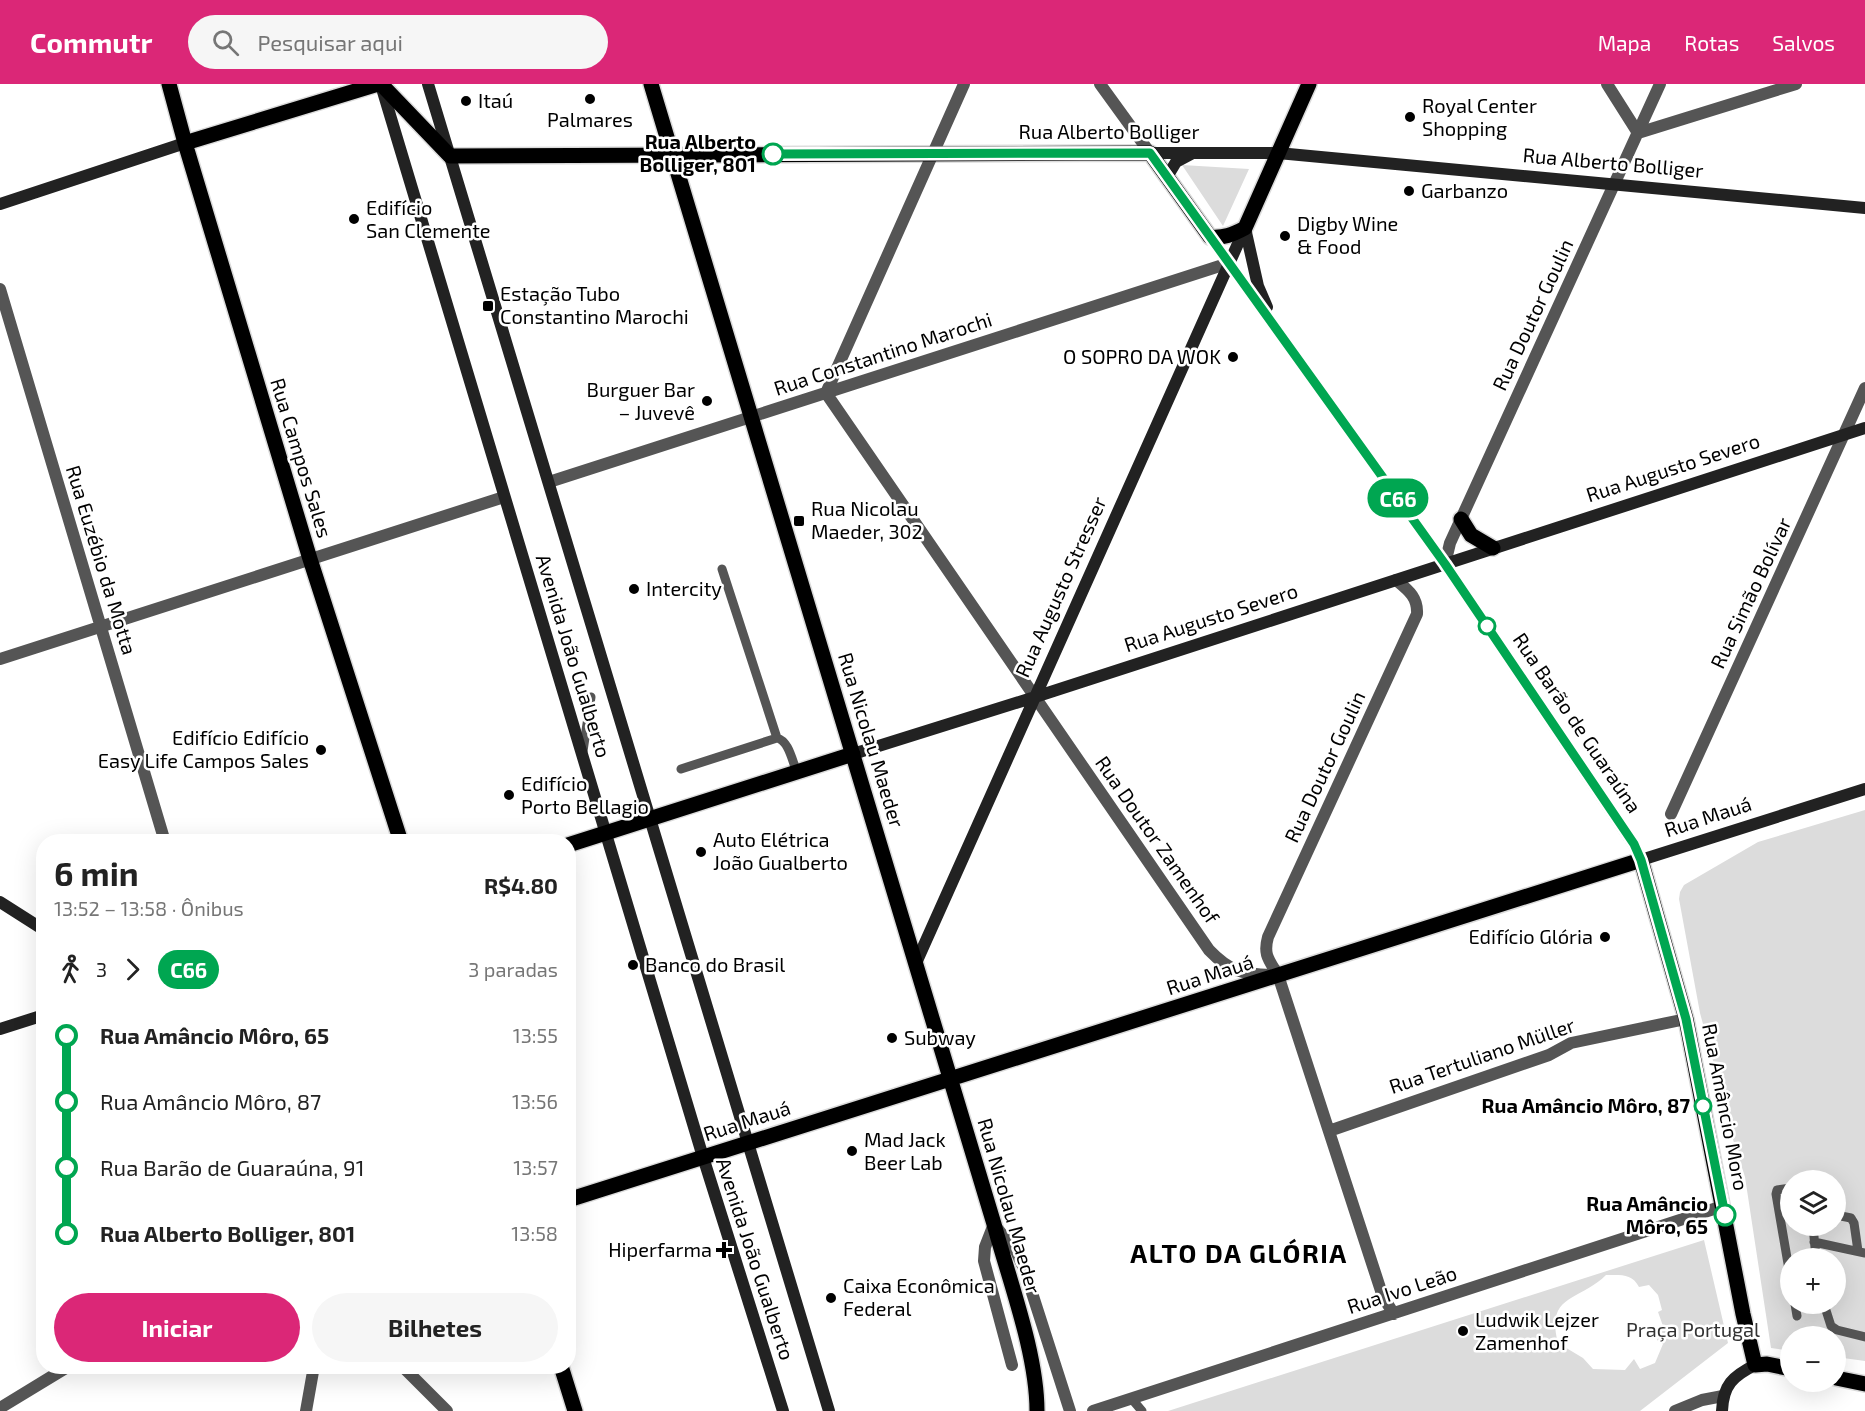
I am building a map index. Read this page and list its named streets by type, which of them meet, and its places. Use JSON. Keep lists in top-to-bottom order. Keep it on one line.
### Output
{"streets":{"main road":["Rua Alberto Bolliger","Rua Campos Sales","Rua Augusto Severo","Rua Augusto Stresser","Rua Barão de Guaraúna","Rua Nicolau Maeder","Rua Mauá","Rua Amâncio Moro"],"street":["Rua Doutor Goulin","Rua Constantino Marochi","Rua Euzébio da Motta","Rua Simão Bolívar","Avenida João Gualberto","Rua Doutor Zamenhof","Rua Tertuliano Müller","Rua Ivo Leão"]},"crossings":[["Rua Alberto Bolliger","Rua Doutor Goulin"],["Rua Alberto Bolliger","Rua Augusto Stresser"],["Rua Alberto Bolliger","Avenida João Gualberto"],["Rua Alberto Bolliger","Rua Barão de Guaraúna"],["Rua Alberto Bolliger","Rua Nicolau Maeder"],["Rua Doutor Goulin","Rua Augusto Severo"],["Rua Doutor Goulin","Rua Barão de Guaraúna"],["Rua Doutor Goulin","Rua Mauá"],["Rua Doutor Goulin","Rua Doutor Zamenhof"],["Rua Constantino Marochi","Rua Augusto Stresser"],["Rua Constantino Marochi","Avenida João Gualberto"],["Rua Constantino Marochi","Rua Barão de Guaraúna"],["Rua Constantino Marochi","Rua Nicolau Maeder"],["Rua Constantino Marochi","Rua Doutor Zamenhof"],["Rua Augusto Severo","Rua Augusto Stresser"],["Rua Augusto Severo","Rua Simão Bolívar"],["Rua Augusto Severo","Avenida João Gualberto"],["Rua Augusto Severo","Rua Barão de Guaraúna"],["Rua Augusto Severo","Rua Nicolau Maeder"],["Rua Augusto Severo","Rua Doutor Zamenhof"],["Rua Augusto Stresser","Rua Barão de Guaraúna"],["Rua Augusto Stresser","Rua Nicolau Maeder"],["Rua Augusto Stresser","Rua Doutor Zamenhof"],["Avenida João Gualberto","Rua Mauá"],["Rua Barão de Guaraúna","Rua Mauá"],["Rua Barão de Guaraúna","Rua Amâncio Moro"],["Rua Nicolau Maeder","Rua Mauá"],["Rua Mauá","Rua Doutor Zamenhof"],["Rua Mauá","Rua Amâncio Moro"],["Rua Tertuliano Müller","Rua Amâncio Moro"],["Rua Amâncio Moro","Rua Ivo Leão"]],"districts":["ALTO DA GLÓRIA"],"parks":["Praça Portugal"],"places":{"other":["Palmares","Itaú","Royal Center Shopping","Rua Alberto Bolliger, 801","Garbanzo","Edifício San Clemente","Digby Wine & Food","O SOPRO DA WOK","Burguer Bar – Juvevê","Intercity","Edifício Edifício Easy Life Campos Sales","Edifício Porto Bellagio","Auto Elétrica João Gualberto","Edifício Glória","Banco do Brasil","Subway","Rua Amâncio Môro, 87","Mad Jack Beer Lab","Rua Amâncio Môro, 65","Caixa Econômica Federal","Ludwik Lejzer Zamenhof"],"transit":["Estação Tubo Constantino Marochi","Rua Nicolau Maeder, 302"],"health":["Hiperfarma"]},"lines":["bus line C66"],"page":{"header":"Commutr","search":"Pesquisar aqui","nav":["Mapa","Rotas","Salvos"],"on_map":"C66","heading":["6 min","13:52 – 13:58 · Ônibus","R$4.80"],"legs":["3","C66","3 paradas"],"list":[{"name":"Rua Amâncio Môro, 65","value":"13:55"},{"name":"Rua Amâncio Môro, 87","value":"13:56"},{"name":"Rua Barão de Guaraúna, 91","value":"13:57"},{"name":"Rua Alberto Bolliger, 801","value":"13:58"}],"map_buttons":["+","−"],"buttons":["Iniciar","Bilhetes"]}}
